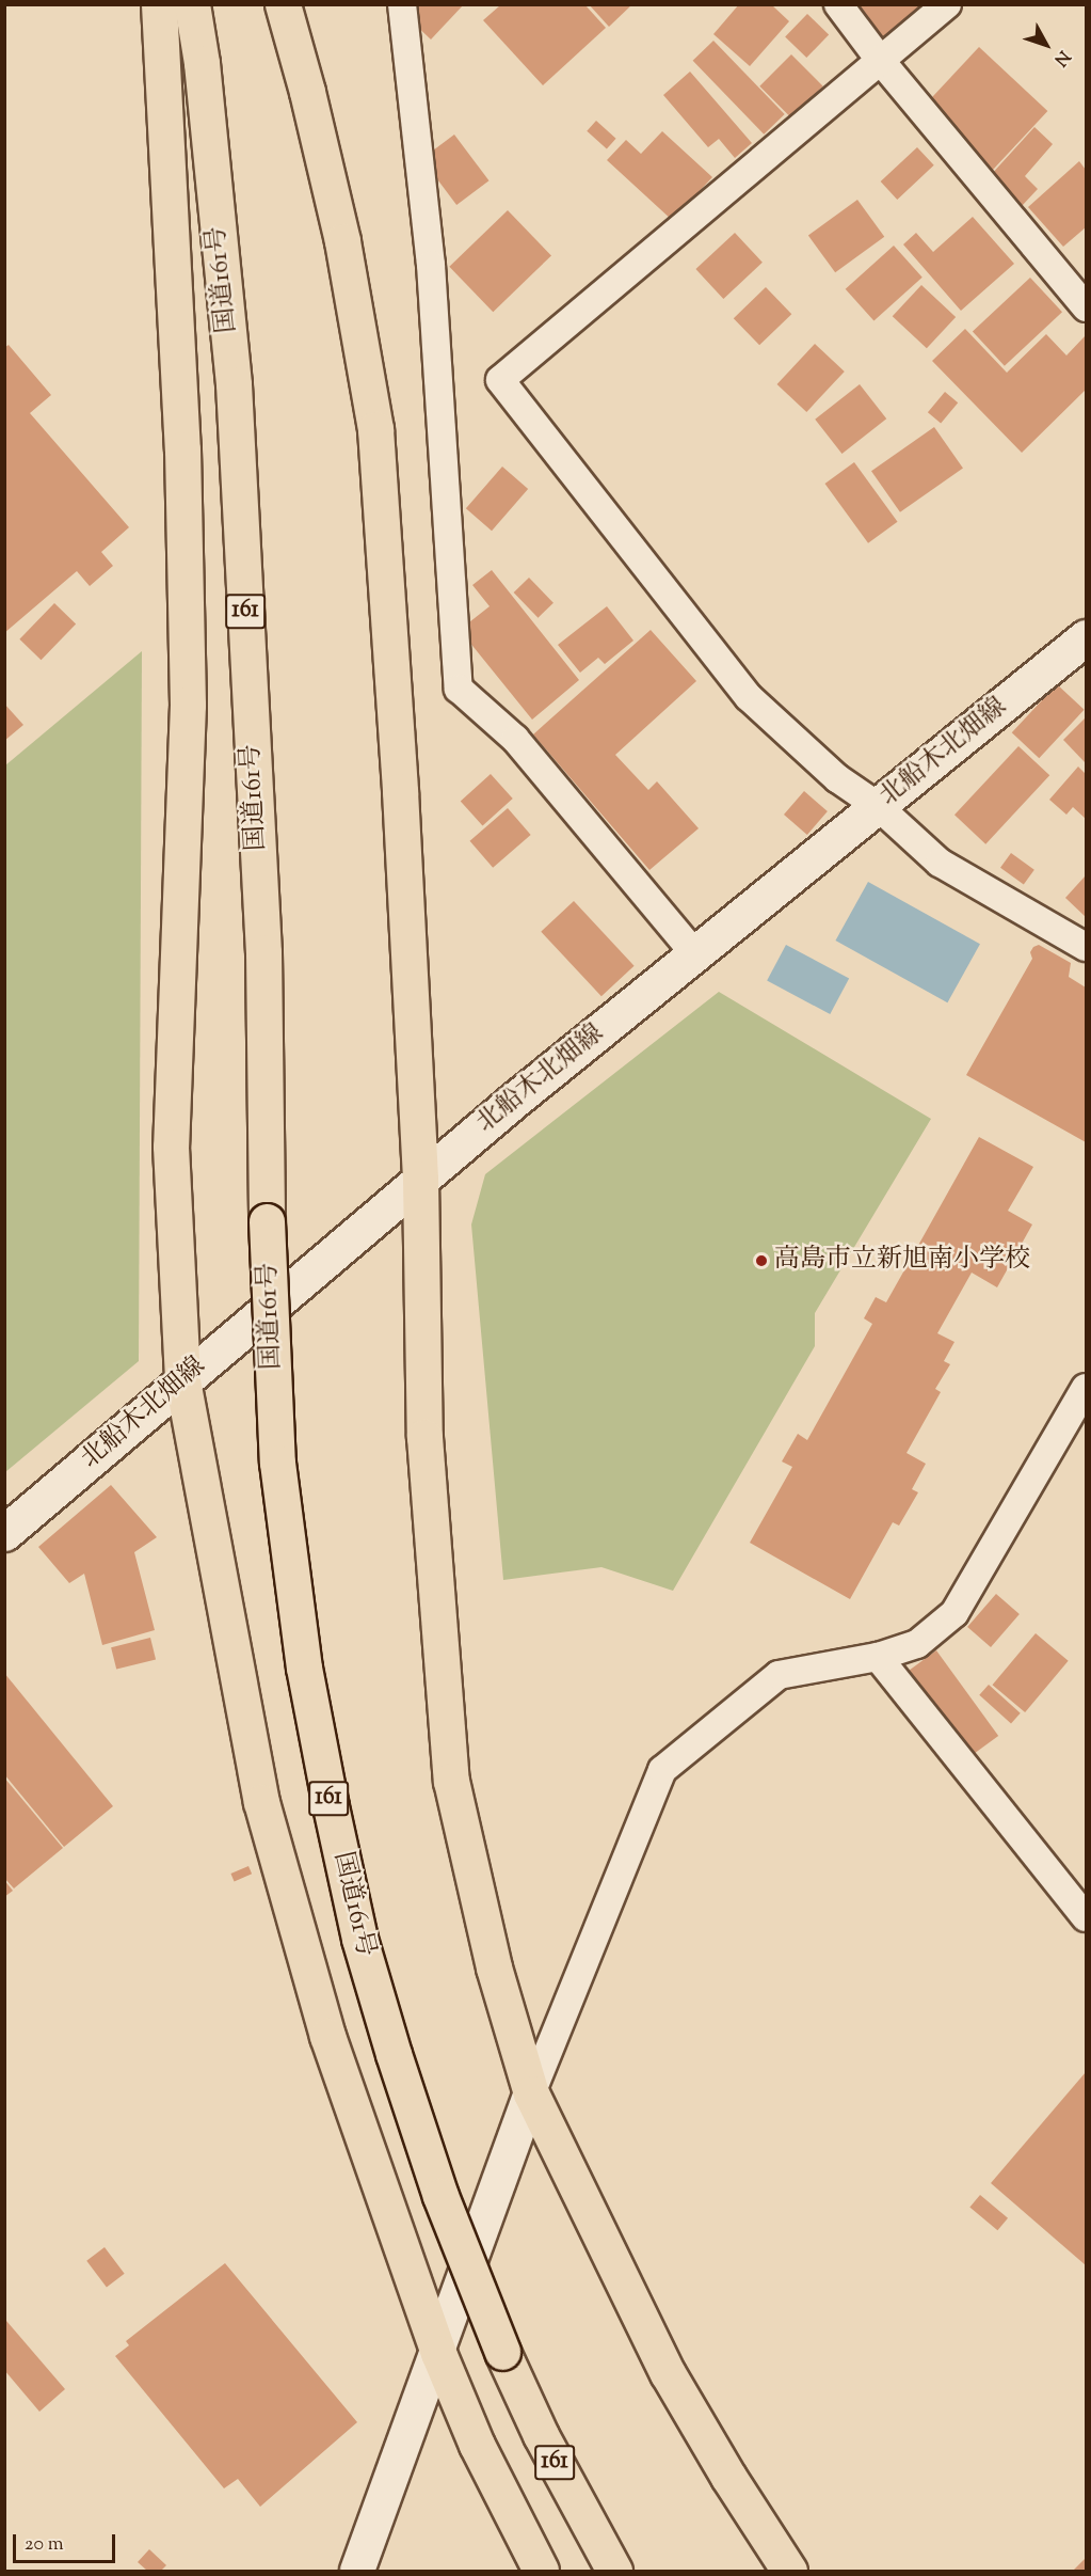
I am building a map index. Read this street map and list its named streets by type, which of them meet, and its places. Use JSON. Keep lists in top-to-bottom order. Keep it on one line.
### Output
{"streets":{"highway":["国道161号","161"],"main road":["北船木北畑線"]},"places":["高島市立新旭南小学校"],"scale_bar":"20 m","north":"bottom right"}
